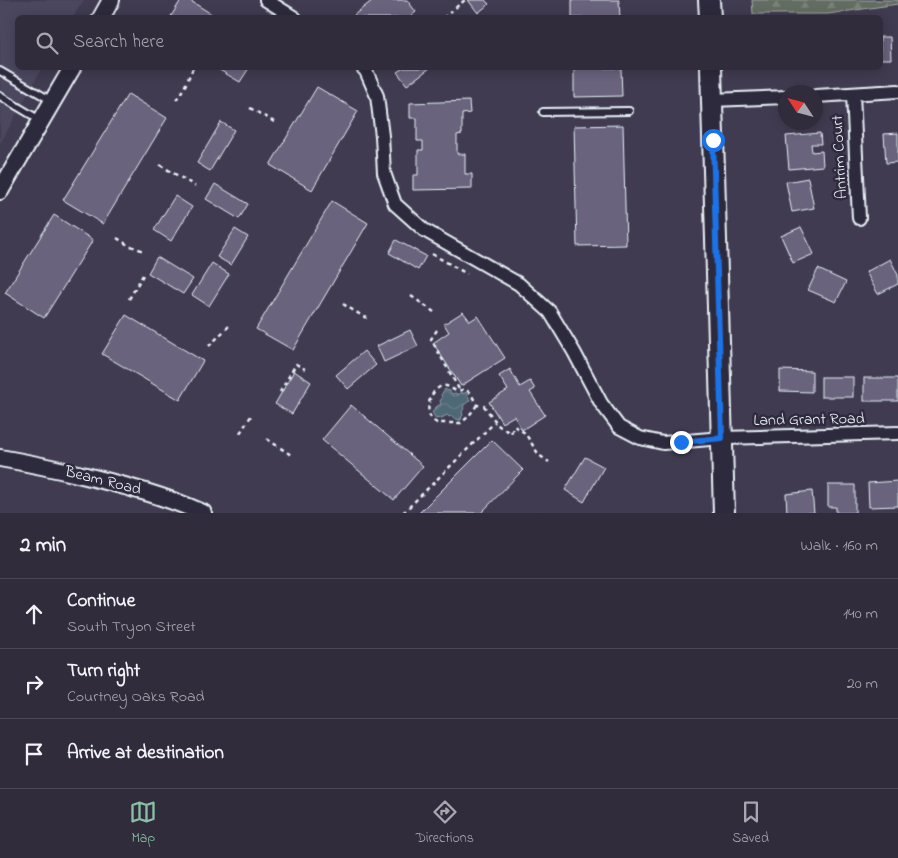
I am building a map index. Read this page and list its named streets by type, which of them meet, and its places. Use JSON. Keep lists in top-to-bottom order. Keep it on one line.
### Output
{"streets":{"street":["Antrim Court","Land Grant Road","Beam Road"]},"north":"top left","page":{"search":"Search here","heading":["2 min","Walk · 160 m"],"list":[["Continue","South Tryon Street","140 m"],["Turn right","Courtney Oaks Road","20 m"],"Arrive at destination"],"nav":["Map","Directions","Saved"]}}
